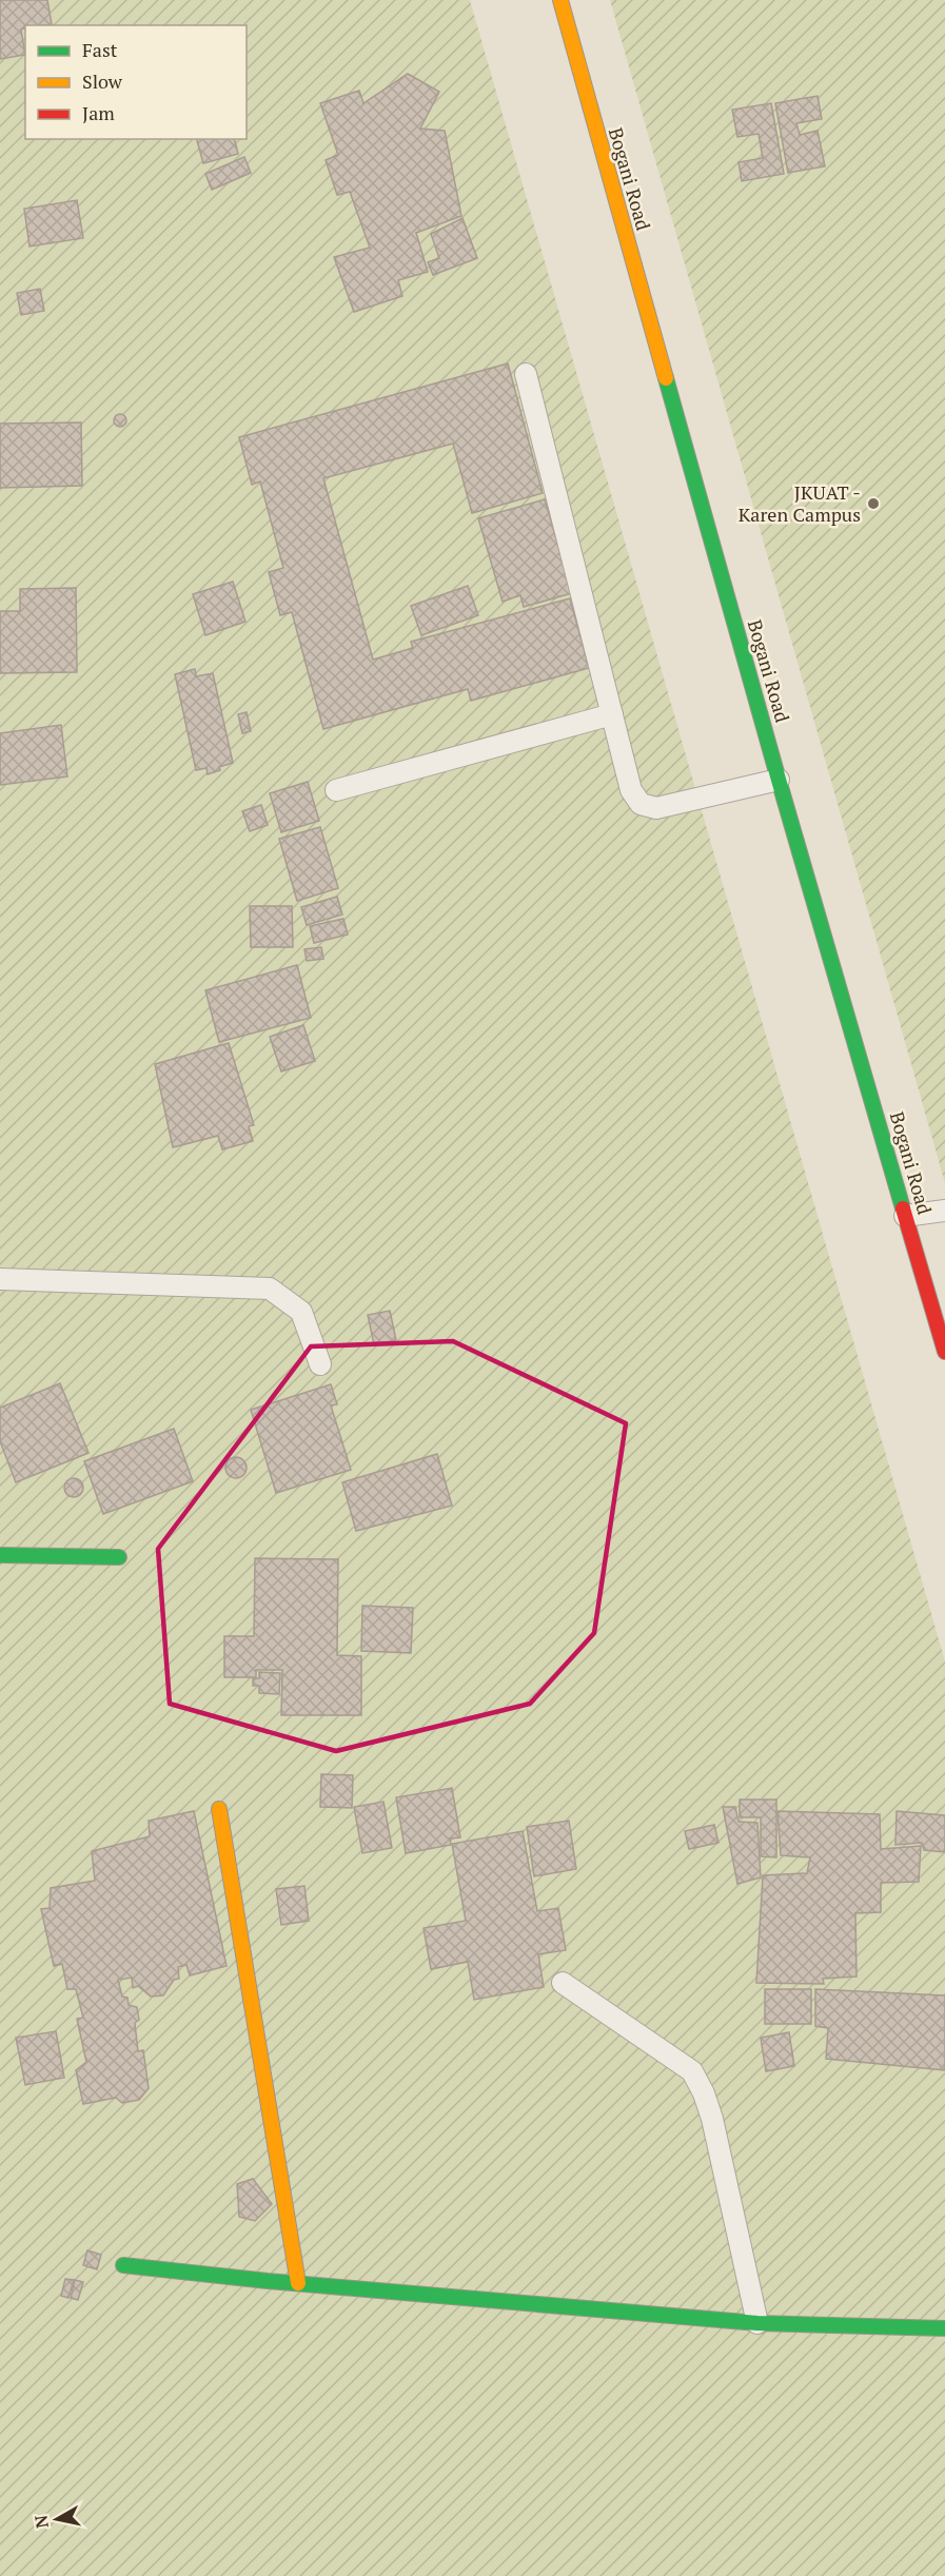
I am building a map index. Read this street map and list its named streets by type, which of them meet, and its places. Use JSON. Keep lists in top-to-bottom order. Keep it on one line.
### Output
{"streets":{"street":["Bogani Road"]},"places":["JKUAT - Karen Campus"],"legend":["Fast","Slow","Jam"],"north":"left"}
